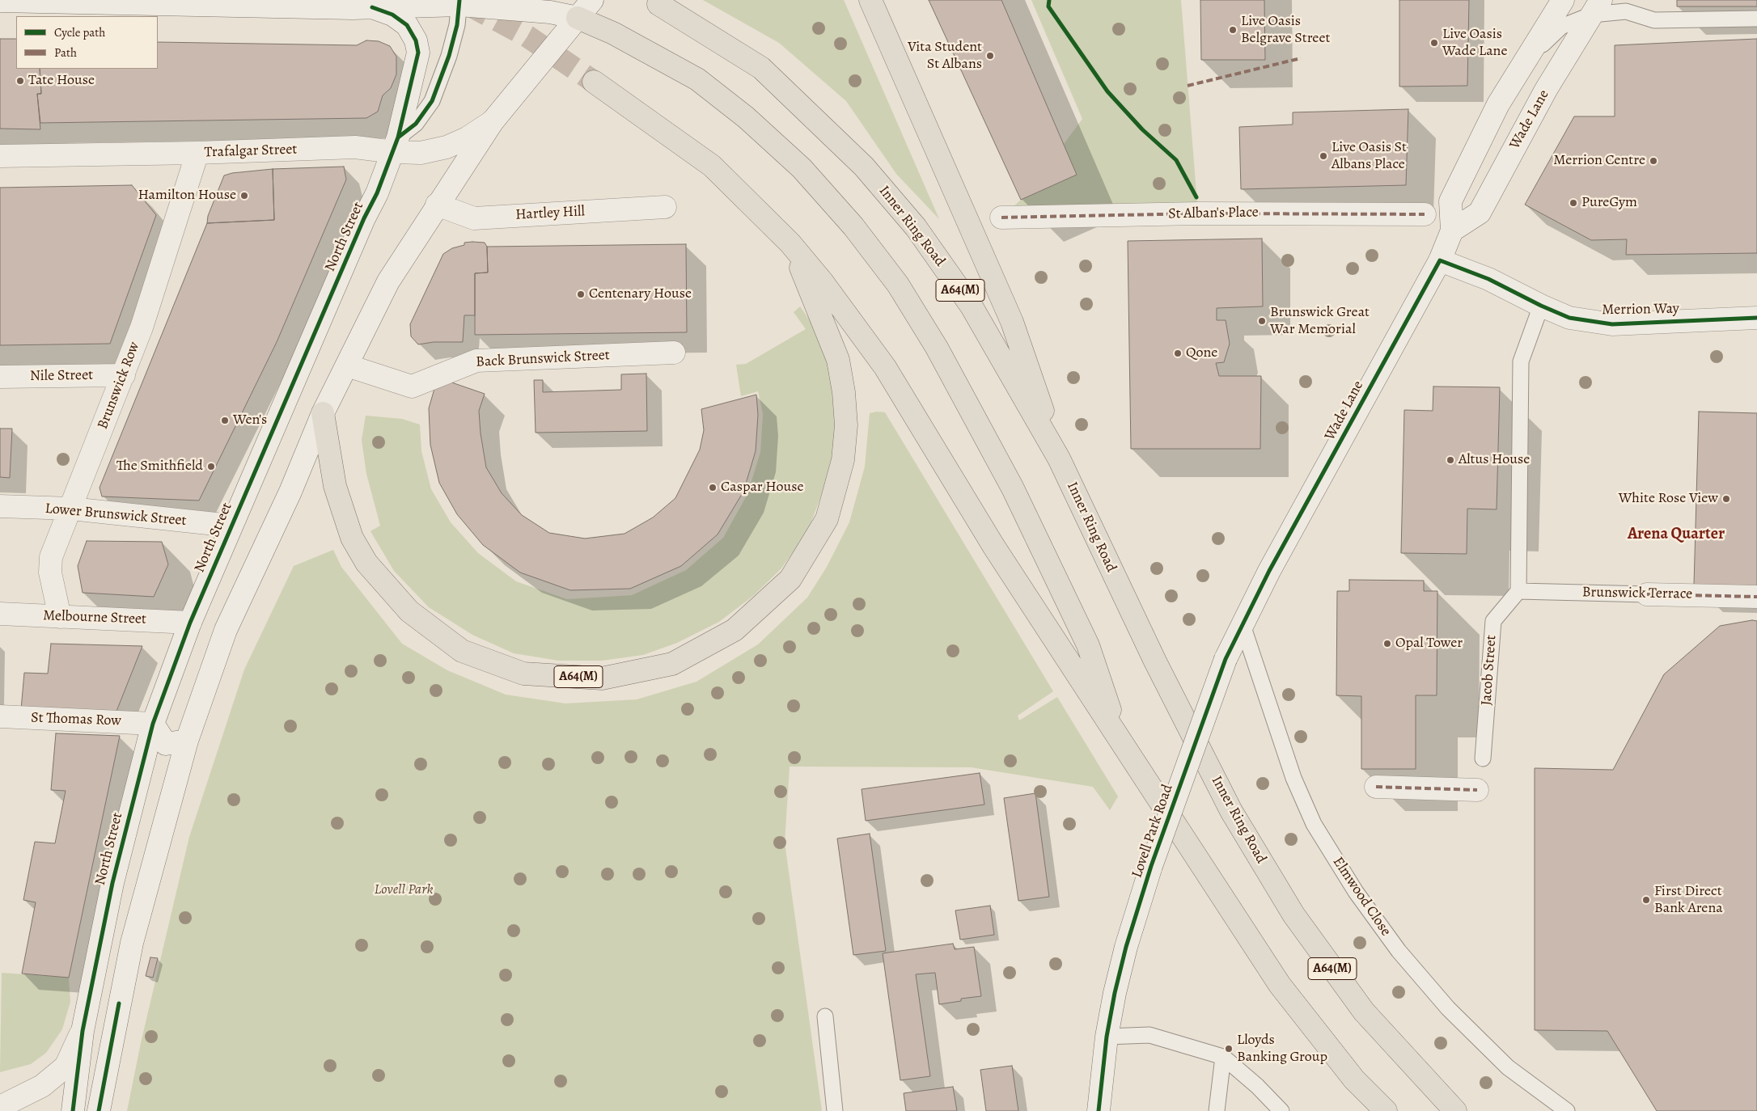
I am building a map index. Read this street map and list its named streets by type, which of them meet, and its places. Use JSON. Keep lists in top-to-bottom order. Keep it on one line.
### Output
{"streets":{"highway":["Inner Ring Road","A64(M)"],"street":["Wade Lane","Trafalgar Street","Hartley Hill","St Alban's Place","North Street","Merrion Way","Back Brunswick Street","Nile Street","Brunswick Row","Lower Brunswick Street","Brunswick Terrace","Melbourne Street","St Thomas Row","Lovell Park Road"],"lane":["Jacob Street","Elmwood Close"]},"crossings":[["Wade Lane","Merrion Way"],["Wade Lane","Lovell Park Road"],["Trafalgar Street","North Street"],["Trafalgar Street","Brunswick Row"],["Inner Ring Road","A64(M)"],["North Street","Lower Brunswick Street"],["North Street","Melbourne Street"],["North Street","St Thomas Row"],["Nile Street","Brunswick Row"],["Brunswick Row","Lower Brunswick Street"],["Brunswick Row","Melbourne Street"],["Brunswick Terrace","Jacob Street"],["Lovell Park Road","Elmwood Close"]],"districts":["Arena Quarter"],"parks":["Lovell Park"],"places":["Live Oasis Belgrave Street","Live Oasis Wade Lane","Vita Student St Albans","Tate House","Live Oasis St Albans Place","Merrion Centre","Hamilton House","PureGym","Centenary House","Brunswick Great War Memorial","Qone","Wen's","Altus House","The Smithfield","Caspar House","White Rose View","Opal Tower","First Direct Bank Arena","Lloyds Banking Group"],"legend":["Cycle path","Path"]}
